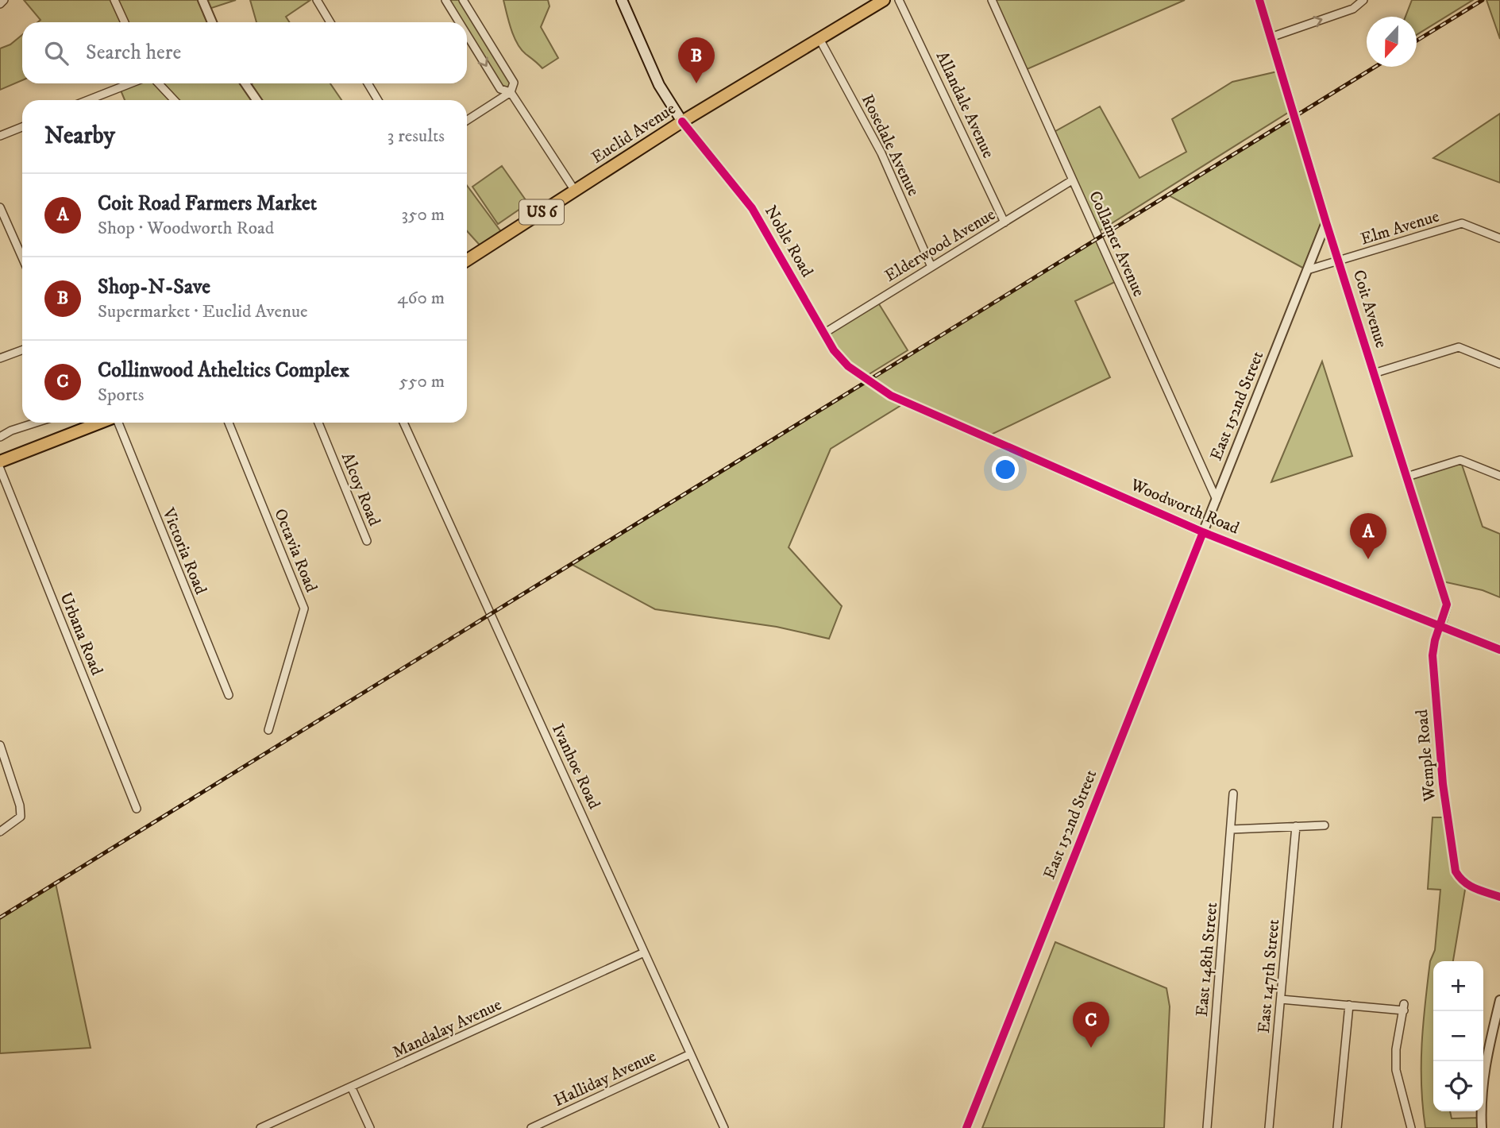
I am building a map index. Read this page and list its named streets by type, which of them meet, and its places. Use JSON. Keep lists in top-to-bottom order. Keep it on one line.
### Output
{"streets":{"main road":["Euclid Avenue","US 6","Noble Road"],"street":["Allandale Avenue","Rosedale Avenue","Elm Avenue","Collamer Avenue","Elderwood Avenue","Coit Avenue","East 152nd Street","Alcoy Road","Woodworth Road","Octavia Road","Victoria Road","Urbana Road","Wemple Road","Ivanhoe Road","East 148th Street","East 147th Street","Mandalay Avenue","Halliday Avenue"]},"crossings":[["Allandale Avenue","Elderwood Avenue"],["Euclid Avenue","Rosedale Avenue"],["Euclid Avenue","Noble Road"],["Rosedale Avenue","Elderwood Avenue"],["Elm Avenue","Coit Avenue"],["Elm Avenue","East 152nd Street"],["Noble Road","Elderwood Avenue"],["Noble Road","Woodworth Road"],["Collamer Avenue","Elderwood Avenue"],["Collamer Avenue","East 152nd Street"],["Coit Avenue","East 152nd Street"],["Coit Avenue","Woodworth Road"],["Coit Avenue","Wemple Road"],["East 152nd Street","Woodworth Road"],["Woodworth Road","Wemple Road"],["Ivanhoe Road","Mandalay Avenue"],["Ivanhoe Road","Halliday Avenue"]],"north":"bottom","page":{"search":"Search here","pins":["B","A","C"],"heading":["Nearby","3 results"],"list":[{"mark":"A","name":"Coit Road Farmers Market","note":"Shop · Woodworth Road","value":"350 m"},{"mark":"B","name":"Shop-N-Save","note":"Supermarket · Euclid Avenue","value":"460 m"},{"mark":"C","name":"Collinwood Atheltics Complex","note":"Sports","value":"550 m"}],"map_buttons":["+","−"]}}
